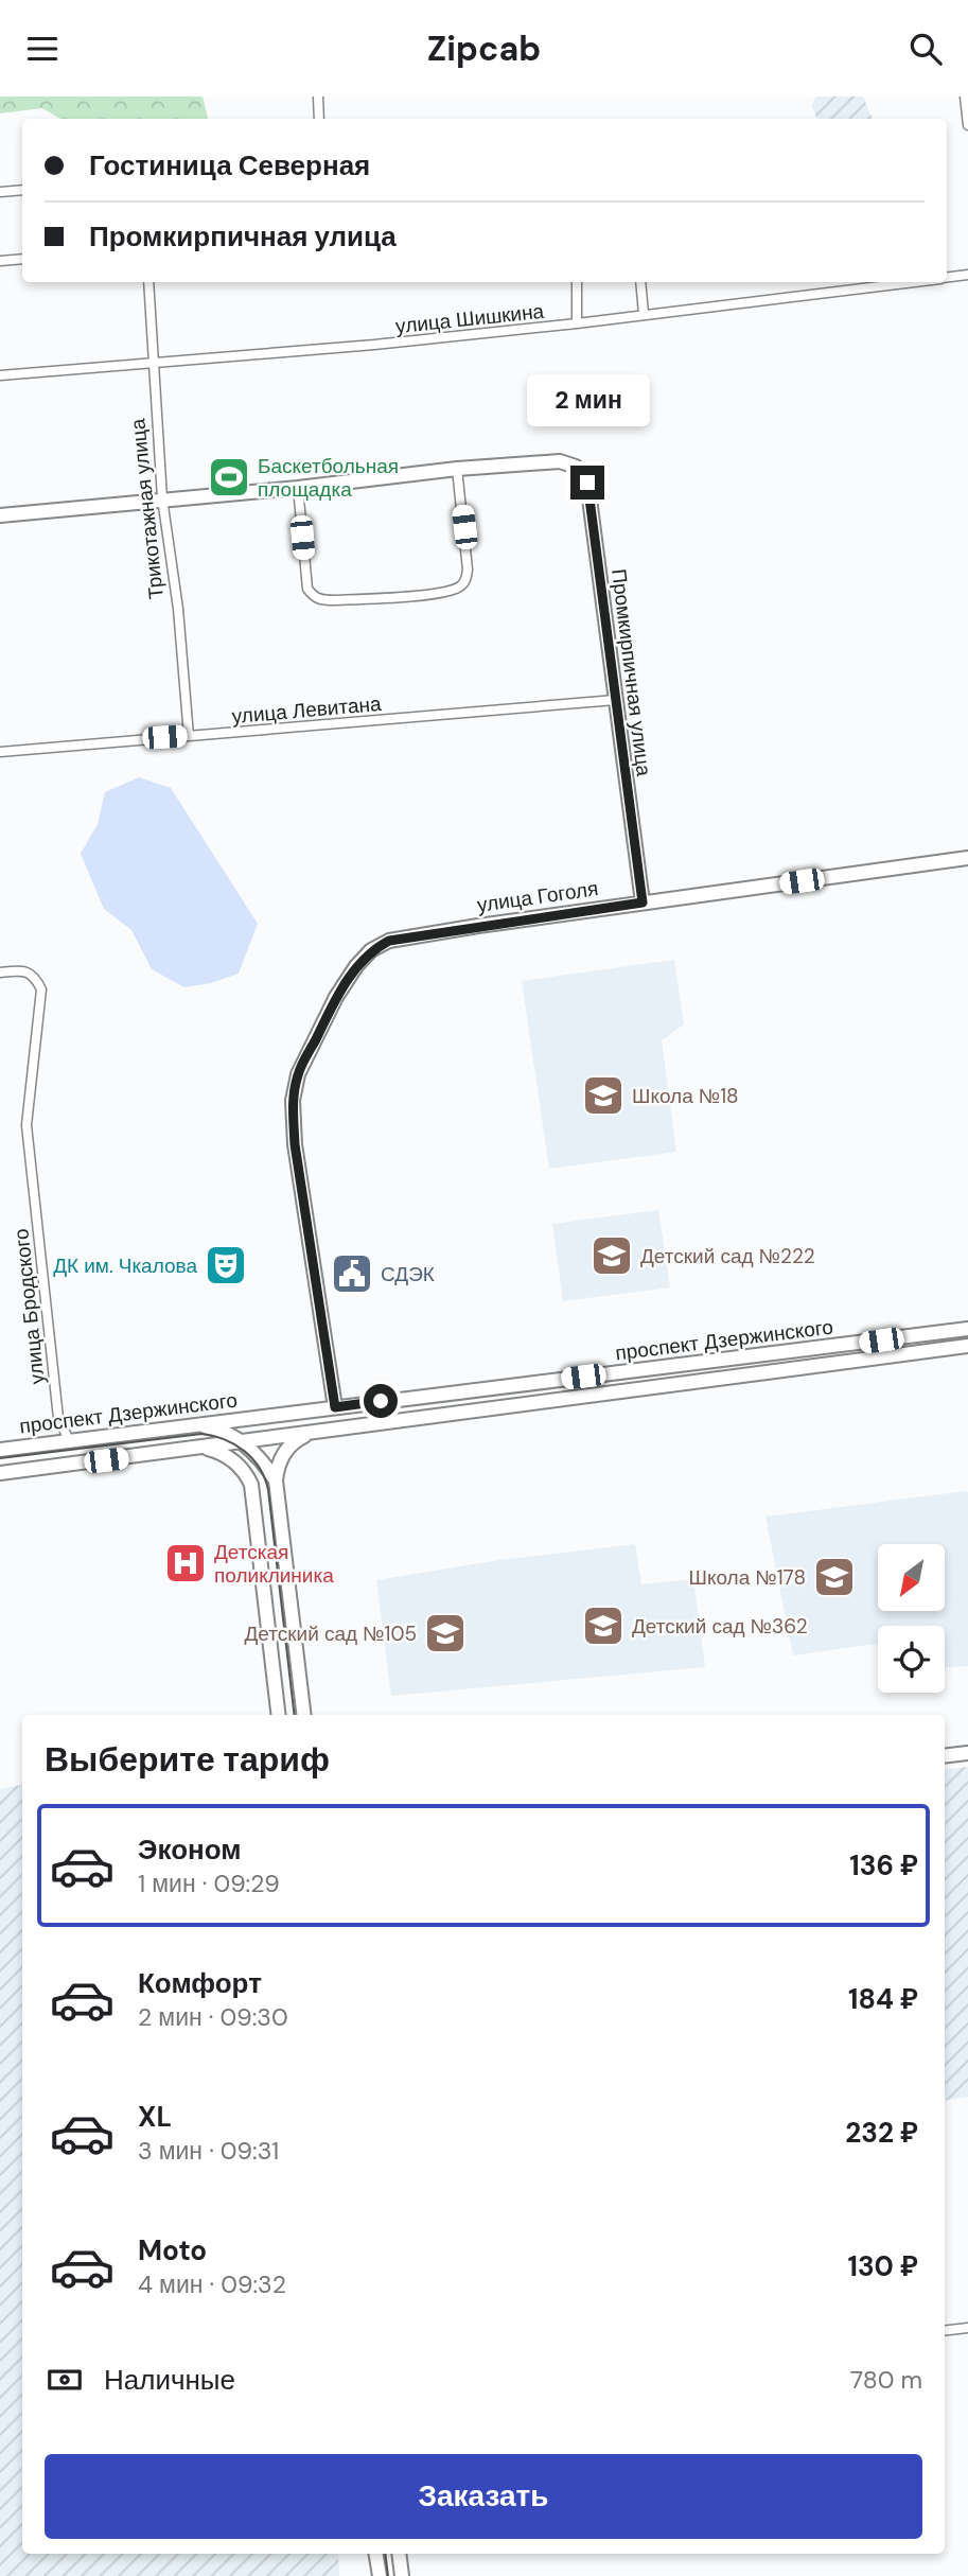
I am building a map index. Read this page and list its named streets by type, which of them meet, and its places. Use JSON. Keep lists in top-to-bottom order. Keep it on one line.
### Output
{"streets":{"main road":["Промкирпичная улица","улица Гоголя","проспект Дзержинского"],"street":["улица Шишкина","Трикотажная улица","улица Левитана","улица Бродского"]},"crossings":[["улица Шишкина","Трикотажная улица"],["Трикотажная улица","улица Левитана"],["Промкирпичная улица","улица Левитана"],["Промкирпичная улица","улица Гоголя"],["улица Гоголя","проспект Дзержинского"],["улица Бродского","проспект Дзержинского"]],"places":{"sports":["Баскетбольная площадка"],"school or university":["Школа №18","Детский сад №222","Школа №178","Детский сад №362","Детский сад №105"],"theatre":["ДК им. Чкалова"],"public building":["СДЭК"],"hospital":["Детская поликлиника"]},"north":"bottom left","page":{"header":"Zipcab","banner":["Гостиница Северная","Промкирпичная улица"],"bubble":"2 мин","heading":"Выберите тариф","list":[{"name":"Эконом","note":"1 мин · 09:29","value":"136 ₽"},{"name":"Комфорт","note":"2 мин · 09:30","value":"184 ₽"},{"name":"XL","note":"3 мин · 09:31","value":"232 ₽"},{"name":"Moto","note":"4 мин · 09:32","value":"130 ₽"}],"pay":["Наличные","780 m"],"buttons":"Заказать"}}
